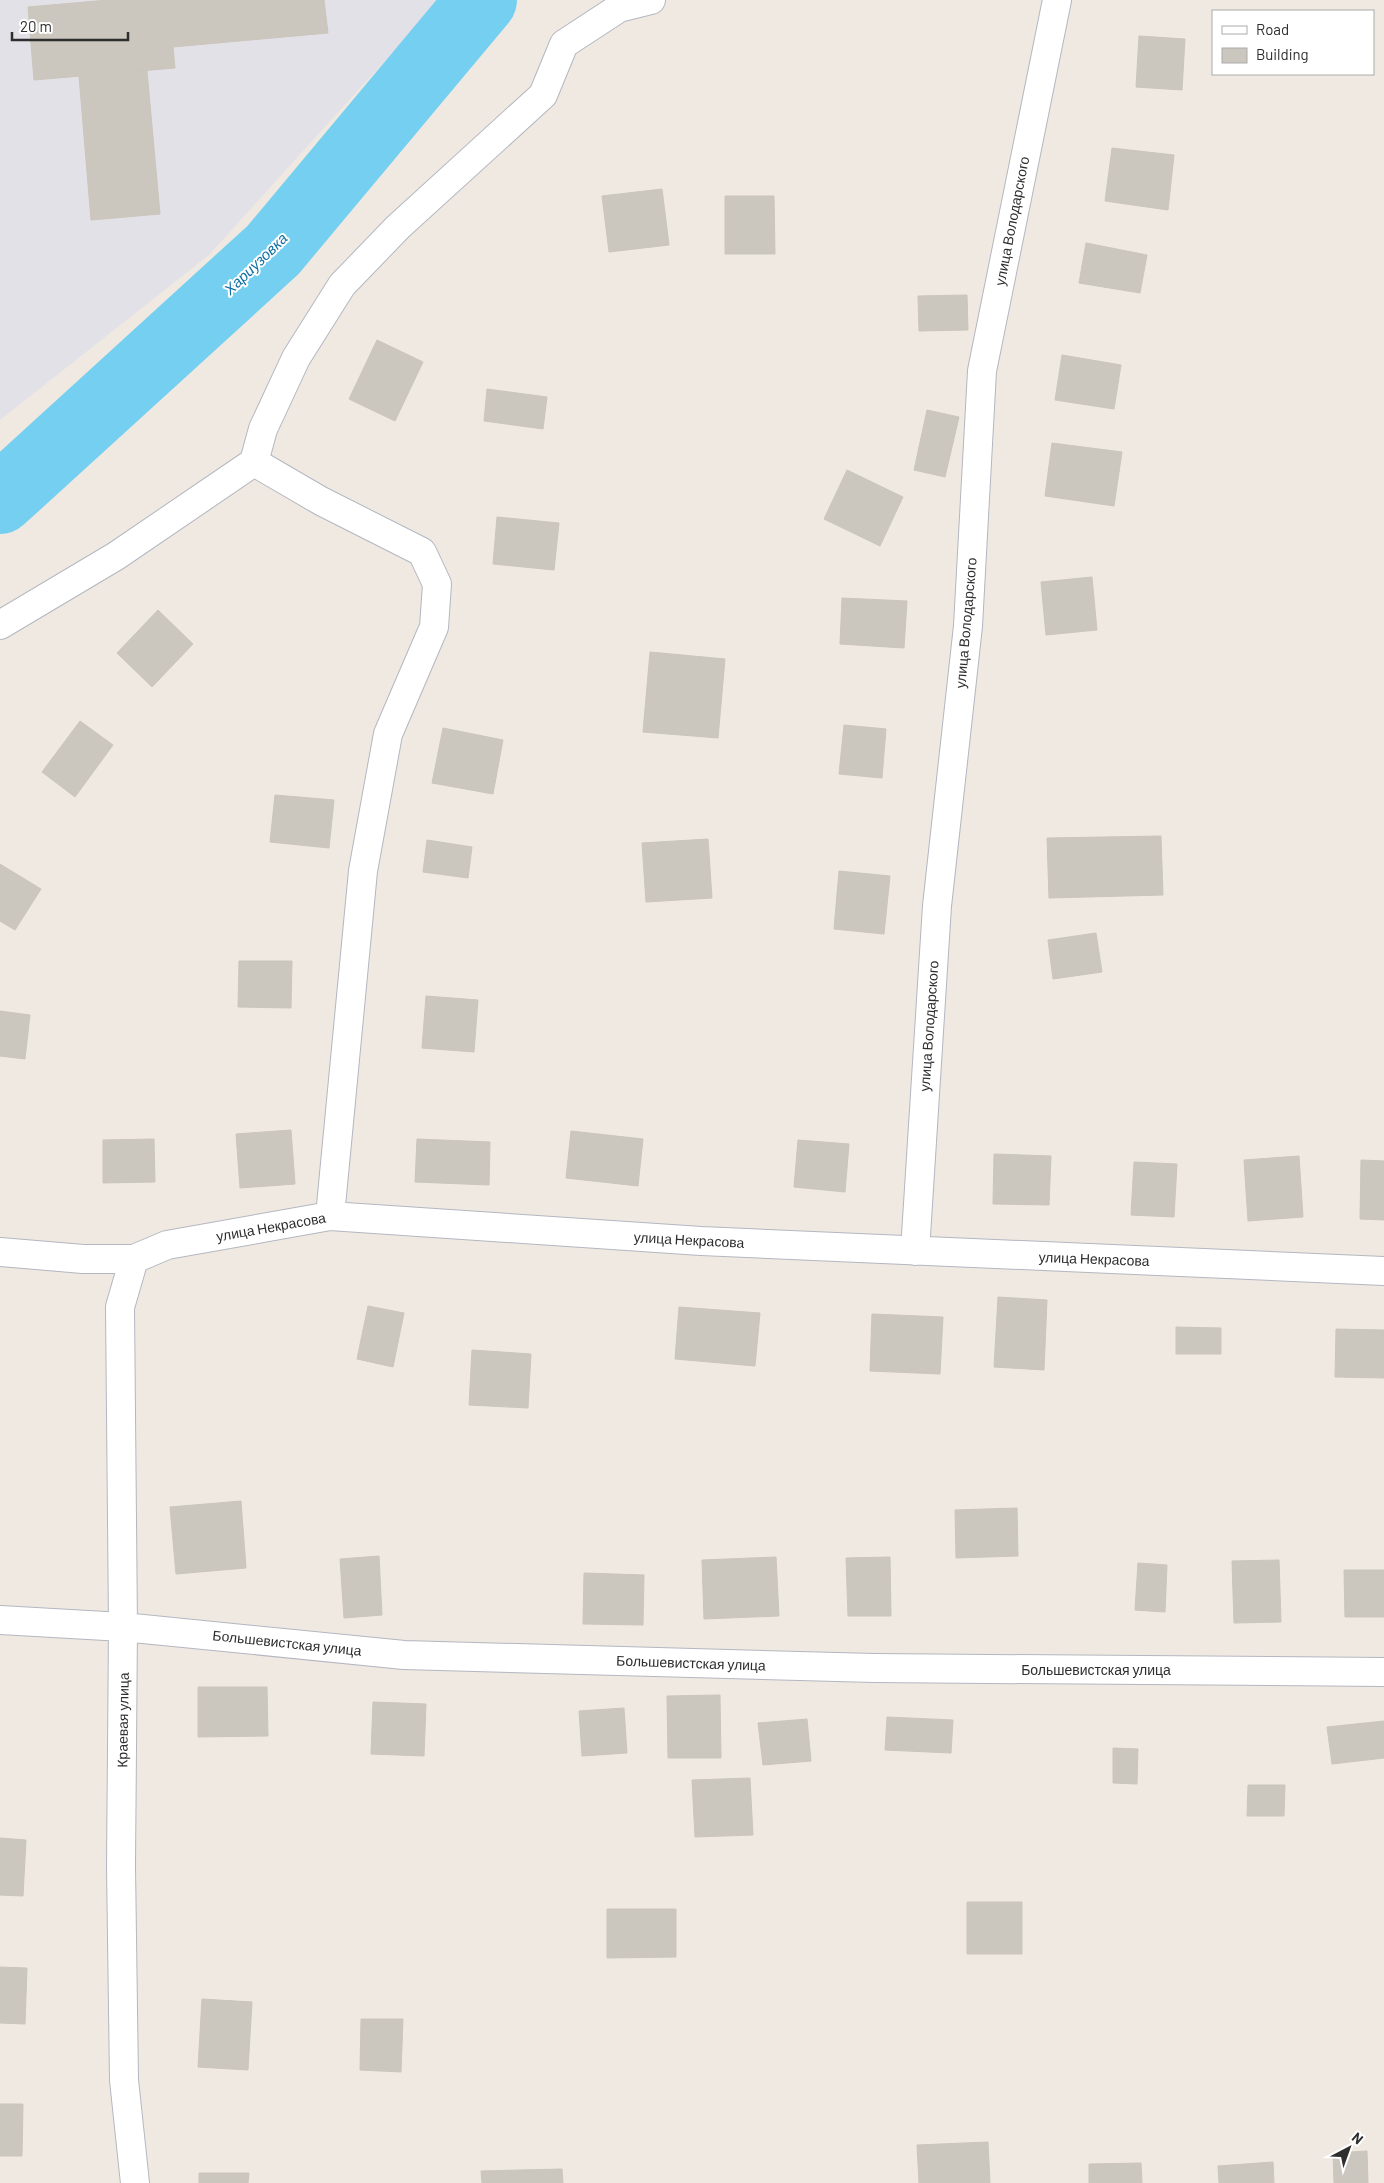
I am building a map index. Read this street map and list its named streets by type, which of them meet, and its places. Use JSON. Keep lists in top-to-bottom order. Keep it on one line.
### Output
{"streets":{"street":["улица Володарского","улица Некрасова","Большевистская улица","Краевая улица"]},"crossings":[["улица Володарского","улица Некрасова"],["улица Некрасова","Краевая улица"],["Большевистская улица","Краевая улица"]],"water":["Хариузовка"],"legend":["Road","Building"],"scale_bar":"20 m","north":"top right"}
